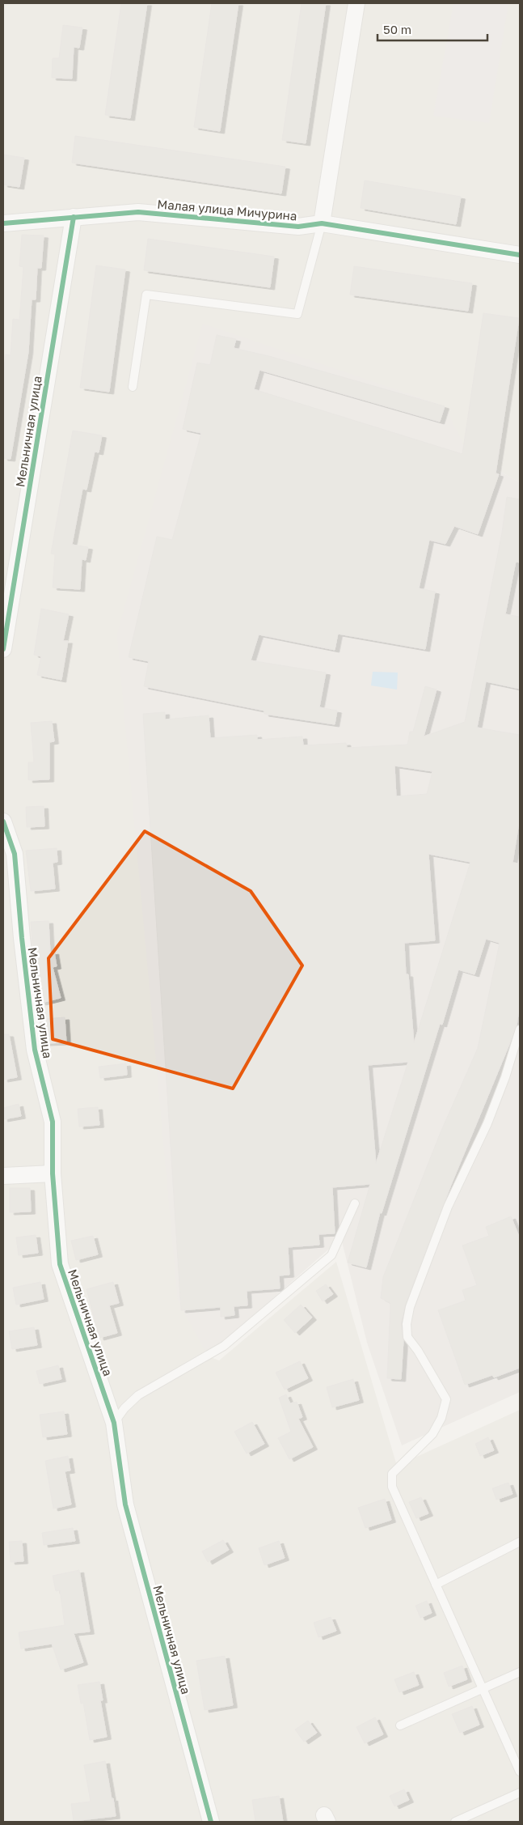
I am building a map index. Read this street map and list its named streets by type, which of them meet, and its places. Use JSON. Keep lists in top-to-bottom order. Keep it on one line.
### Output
{"streets":{"street":["Малая улица Мичурина","Мельничная улица"]},"crossings":[["Малая улица Мичурина","Мельничная улица"]],"scale_bar":"50 m"}
